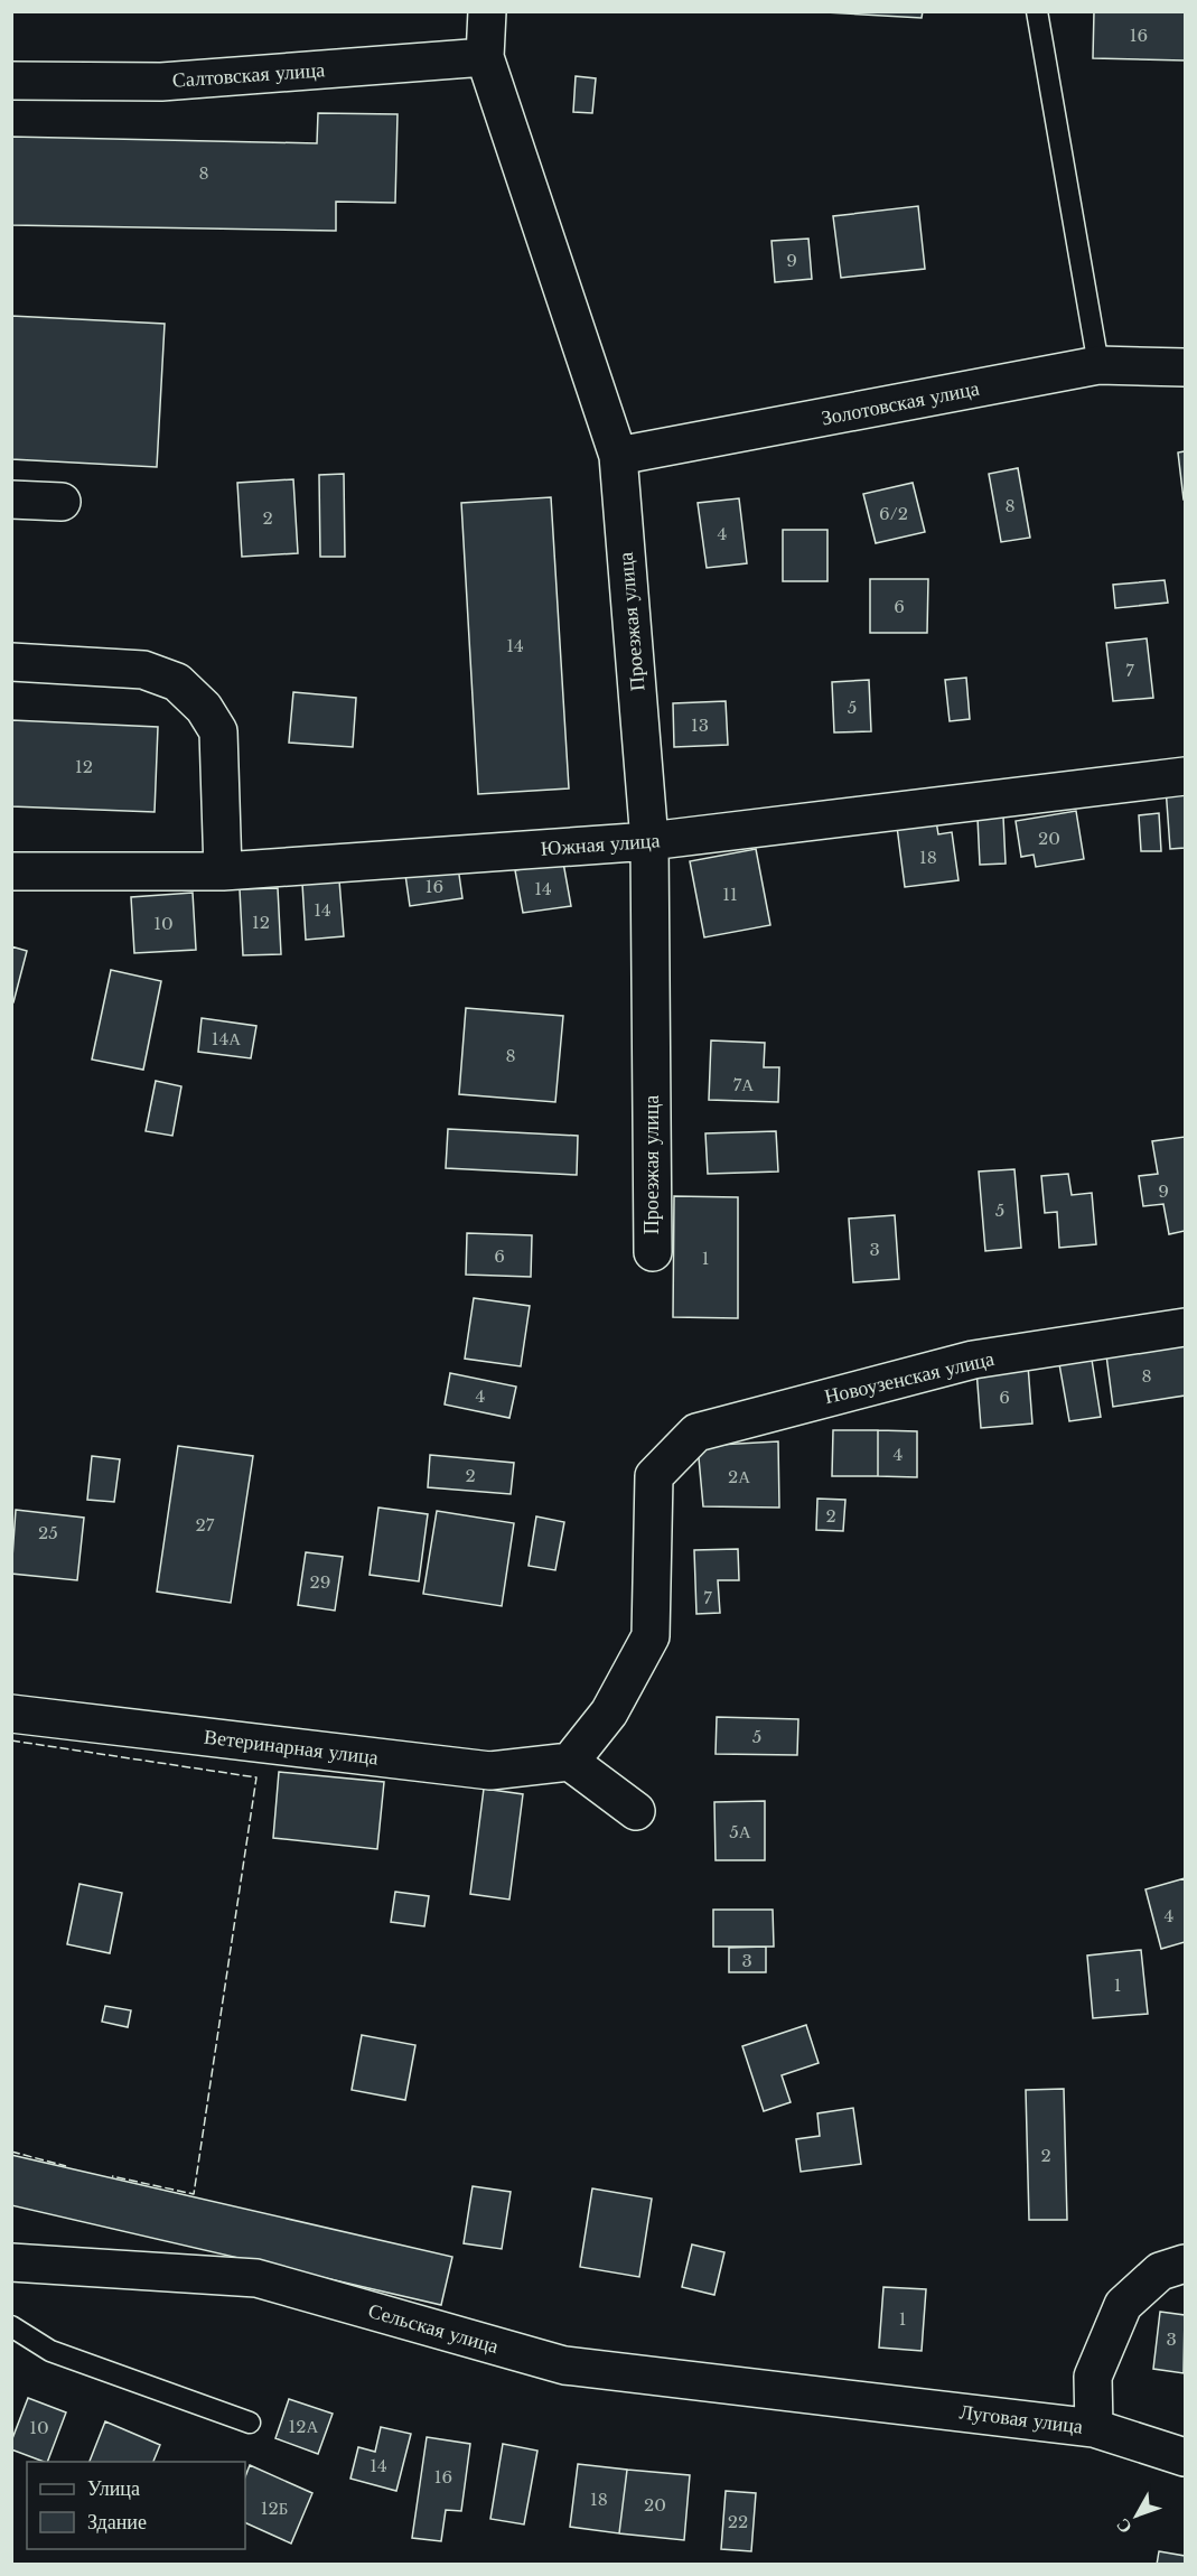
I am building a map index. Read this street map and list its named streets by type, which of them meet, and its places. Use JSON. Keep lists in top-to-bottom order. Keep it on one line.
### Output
{"streets":{"street":["Салтовская улица","Золотовская улица","Проезжая улица","Южная улица","Новоузенская улица","Ветеринарная улица","Сельская улица","Луговая улица"]},"crossings":[["Салтовская улица","Проезжая улица"],["Золотовская улица","Проезжая улица"],["Проезжая улица","Южная улица"],["Новоузенская улица","Ветеринарная улица"],["Сельская улица","Луговая улица"]],"house_numbers":["16","8","9","8","6/2","2","4","6","14","7","5","13","12","20","18","16","14","11","14","12","10","14А","8","7А","9","5","3","6","1","8","4","6","4","2","2А","2","27","25","29","7","5","5А","4","3","1","2","1","3","12А","10","14","16","18","20","12Б","22"],"legend":["Улица","Здание"],"north":"bottom left"}
